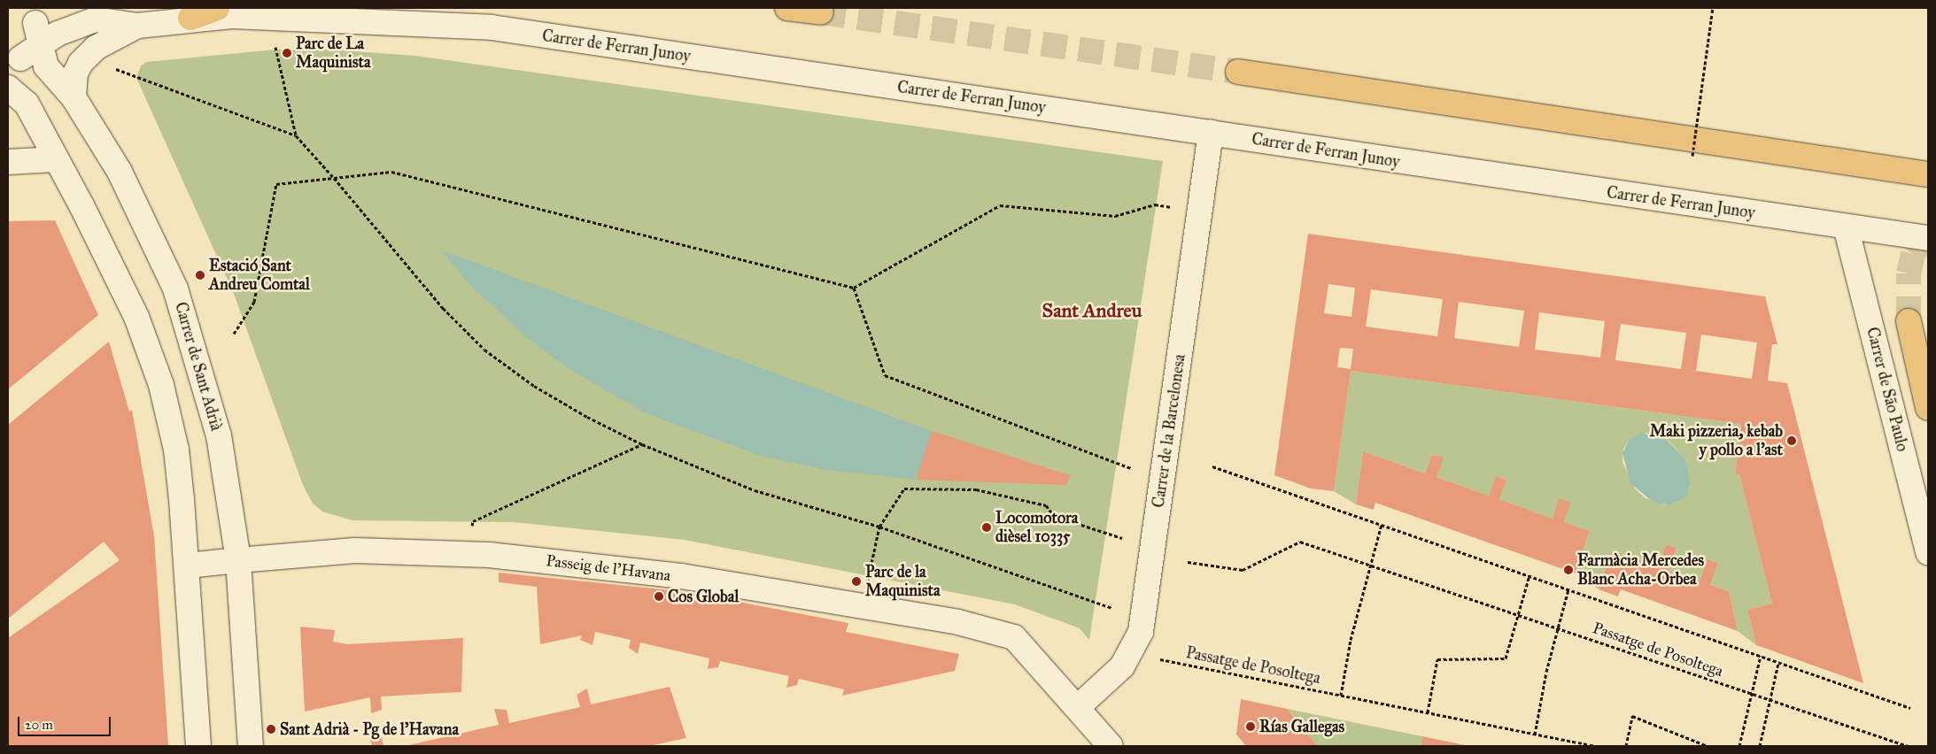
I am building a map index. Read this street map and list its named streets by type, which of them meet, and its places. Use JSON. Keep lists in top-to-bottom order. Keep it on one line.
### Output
{"streets":{"street":["Carrer de Ferran Junoy","Carrer de Sant Adrià","Carrer de São Paulo","Carrer de la Barcelonesa","Passeig de l'Havana"],"path":["Passatge de Posoltega"]},"crossings":[["Carrer de Ferran Junoy","Carrer de Sant Adrià"],["Carrer de Ferran Junoy","Carrer de São Paulo"],["Carrer de Ferran Junoy","Carrer de la Barcelonesa"],["Carrer de Sant Adrià","Passeig de l'Havana"],["Carrer de la Barcelonesa","Passeig de l'Havana"]],"districts":["Sant Andreu"],"places":["Parc de La Maquinista","Estació Sant Andreu Comtal","Maki pizzeria, kebab y pollo a l'ast","Locomotora dièsel 10335","Farmàcia Mercedes Blanc Acha-Orbea","Parc de la Maquinista","Cos Global","Rías Gallegas","Sant Adrià - Pg de l'Havana"],"scale_bar":"20 m"}
